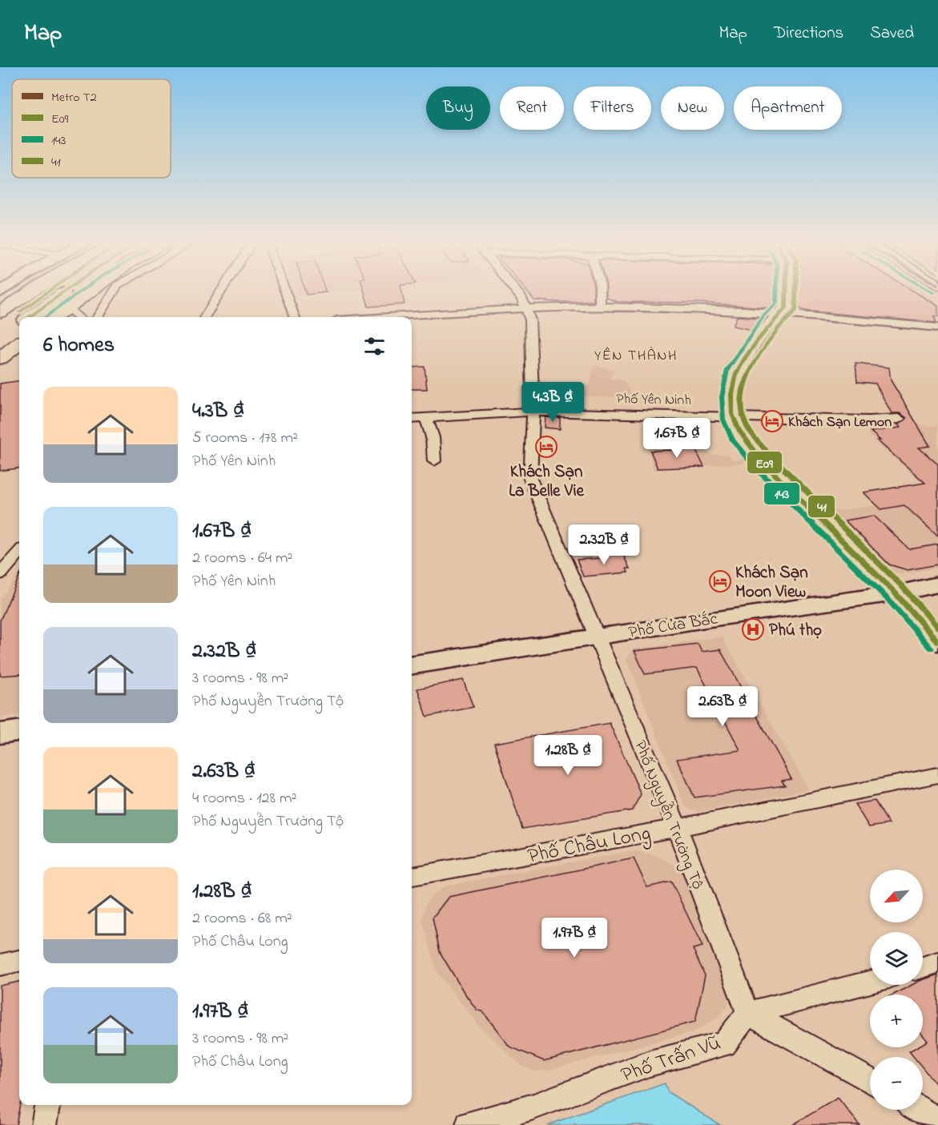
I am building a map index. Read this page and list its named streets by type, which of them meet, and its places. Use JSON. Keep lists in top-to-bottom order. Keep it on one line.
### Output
{"streets":{"main road":["Phố Cửa Bắc"],"street":["Phố Yên Ninh","Phố Nguyễn Trường Tộ","Phố Châu Long","Phố Trấn Vũ"]},"crossings":[["Phố Yên Ninh","Phố Nguyễn Trường Tộ"],["Phố Cửa Bắc","Phố Nguyễn Trường Tộ"],["Phố Nguyễn Trường Tộ","Phố Châu Long"],["Phố Nguyễn Trường Tộ","Phố Trấn Vũ"]],"districts":["YÊN THÀNH"],"places":{"hotel":["Khách Sạn Lemon","Khách Sạn La Belle Vie","Khách Sạn Moon View"],"hospital":["Phú thọ"]},"lines":["transit line E09","transit line 143","transit line 41"],"legend":["Metro T2","E09","143","41"],"north":"bottom left","page":{"header":"Map","nav":["Map","Directions","Saved"],"chip":["Buy","Rent","Filters","New","Apartment"],"heading":"6 homes","list":[{"name":"4.3B ₫","note":"5 rooms · 178 m² · Phố Yên Ninh"},{"name":"1.67B ₫","note":"2 rooms · 64 m² · Phố Yên Ninh"},{"name":"2.32B ₫","note":"3 rooms · 98 m² · Phố Nguyễn Trường Tộ"},{"name":"2.63B ₫","note":"4 rooms · 128 m² · Phố Nguyễn Trường Tộ"},{"name":"1.28B ₫","note":"2 rooms · 68 m² · Phố Châu Long"},{"name":"1.97B ₫","note":"3 rooms · 98 m² · Phố Châu Long"}],"price":["4.3B ₫","1.67B ₫","2.32B ₫","2.63B ₫","1.28B ₫","1.97B ₫"],"map_buttons":["+","−"]}}
